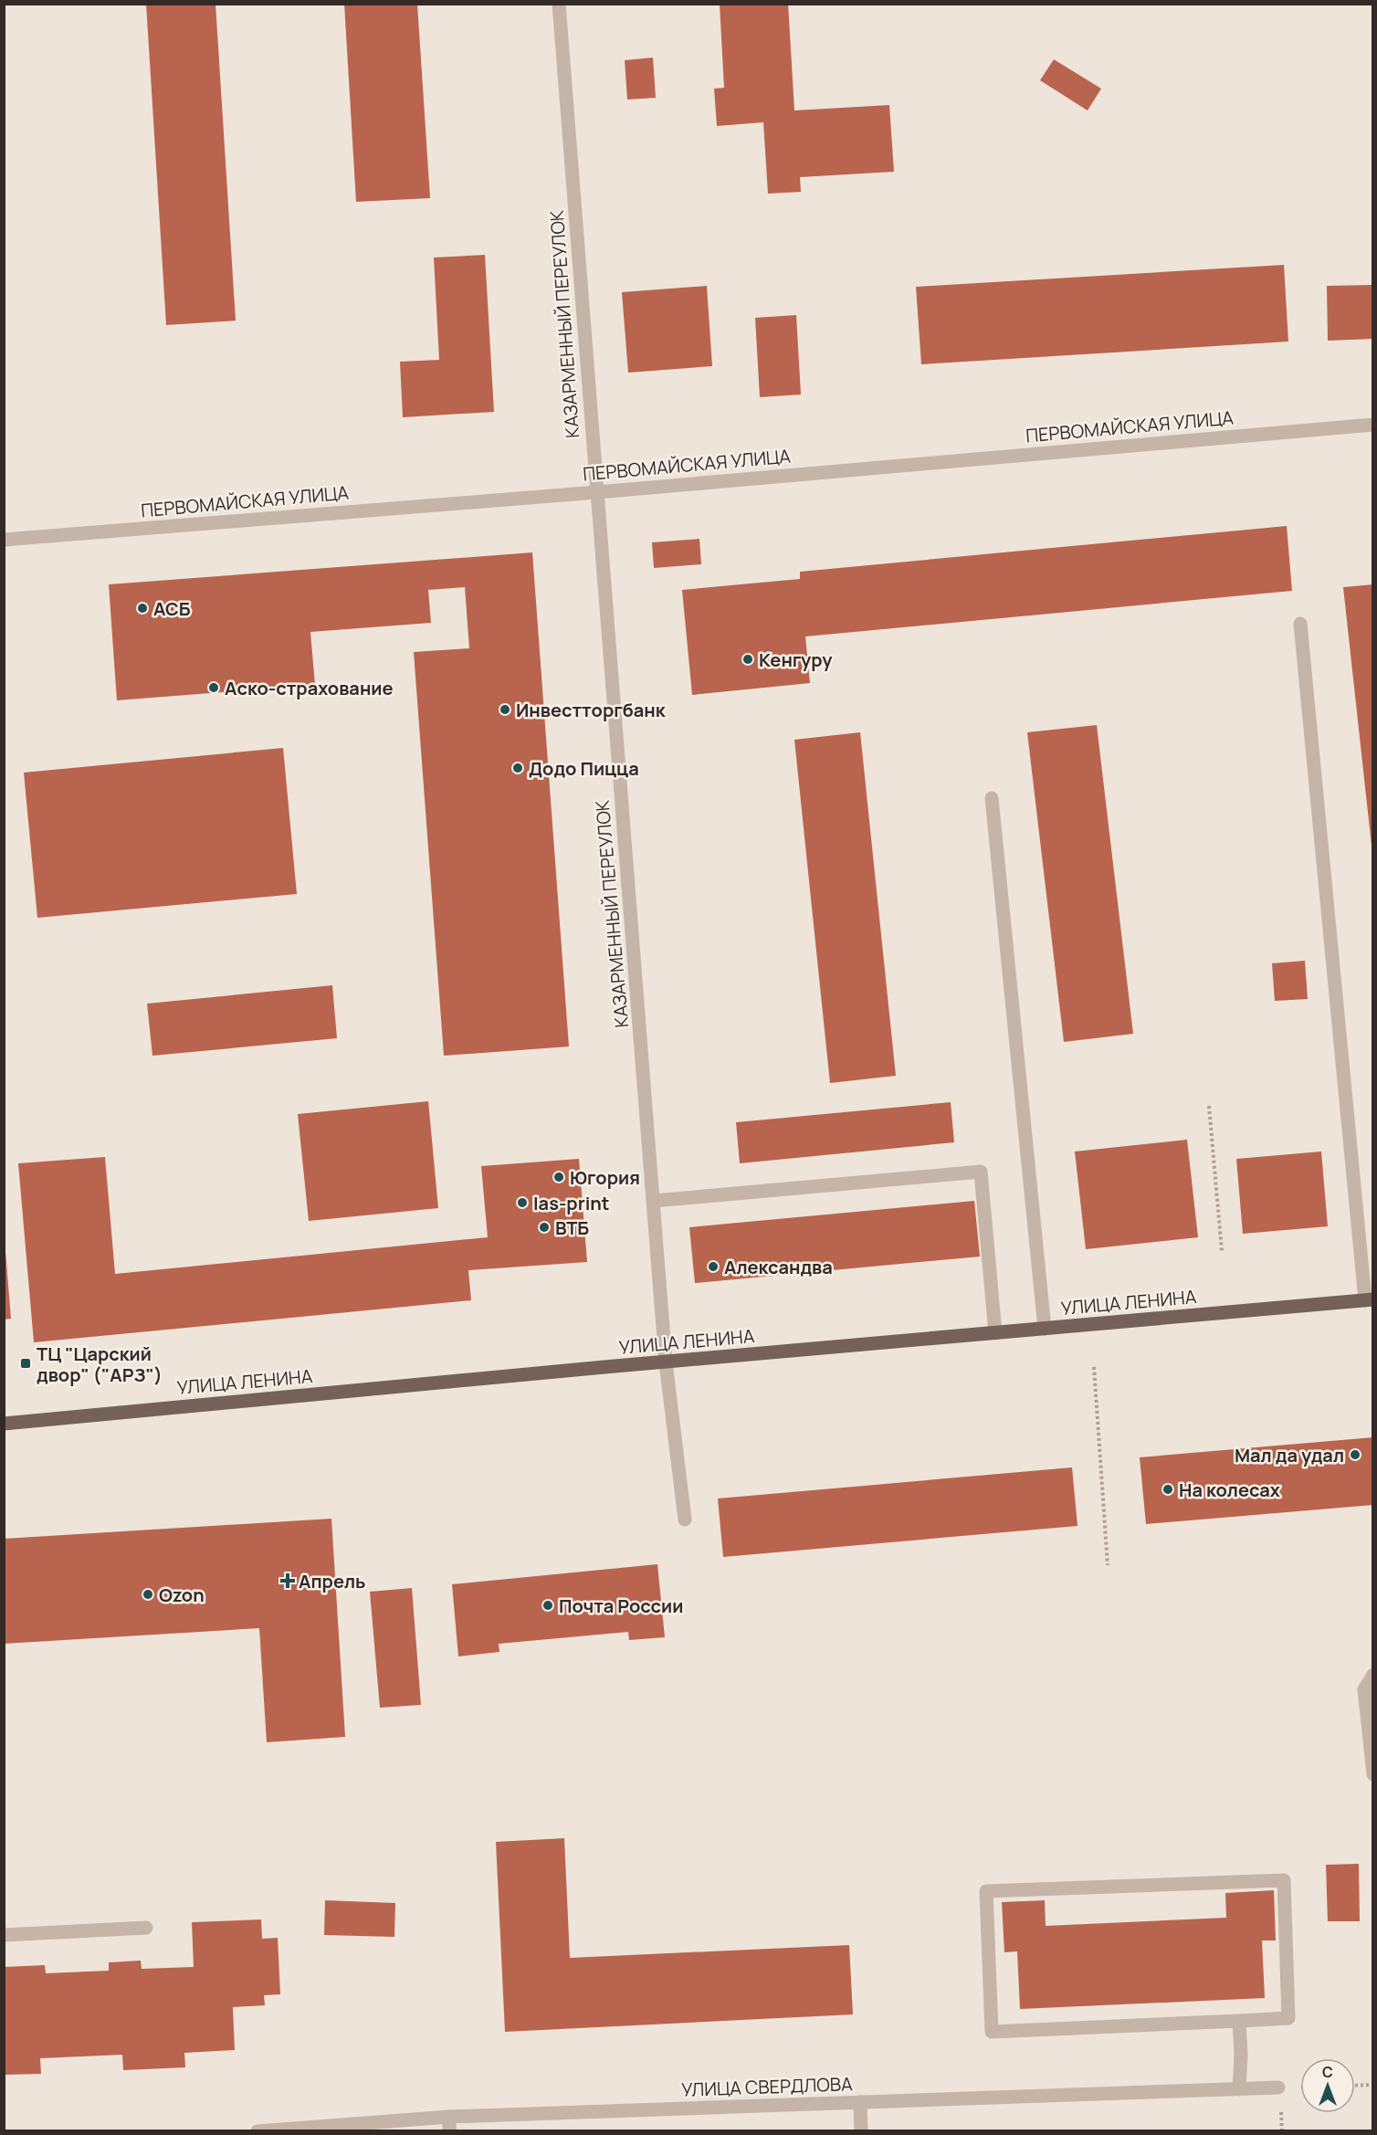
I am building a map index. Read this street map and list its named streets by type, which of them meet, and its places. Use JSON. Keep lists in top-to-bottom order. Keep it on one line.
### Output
{"streets":{"main road":["УЛИЦА ЛЕНИНА"],"street":["КАЗАРМЕННЫЙ ПЕРЕУЛОК","ПЕРВОМАЙСКАЯ УЛИЦА","УЛИЦА СВЕРДЛОВА"]},"crossings":[["КАЗАРМЕННЫЙ ПЕРЕУЛОК","ПЕРВОМАЙСКАЯ УЛИЦА"],["КАЗАРМЕННЫЙ ПЕРЕУЛОК","УЛИЦА ЛЕНИНА"]],"places":{"other":["АСБ","Кенгуру","Аско-страхование","Инвестторгбанк","Додо Пицца","Югория","las-print","ВТБ","Александва","Мал да удал","На колесах","Ozon","Почта России"],"transit":["ТЦ \"Царский двор\" (\"АРЗ\")"],"health":["Апрель"]},"north":"top"}
